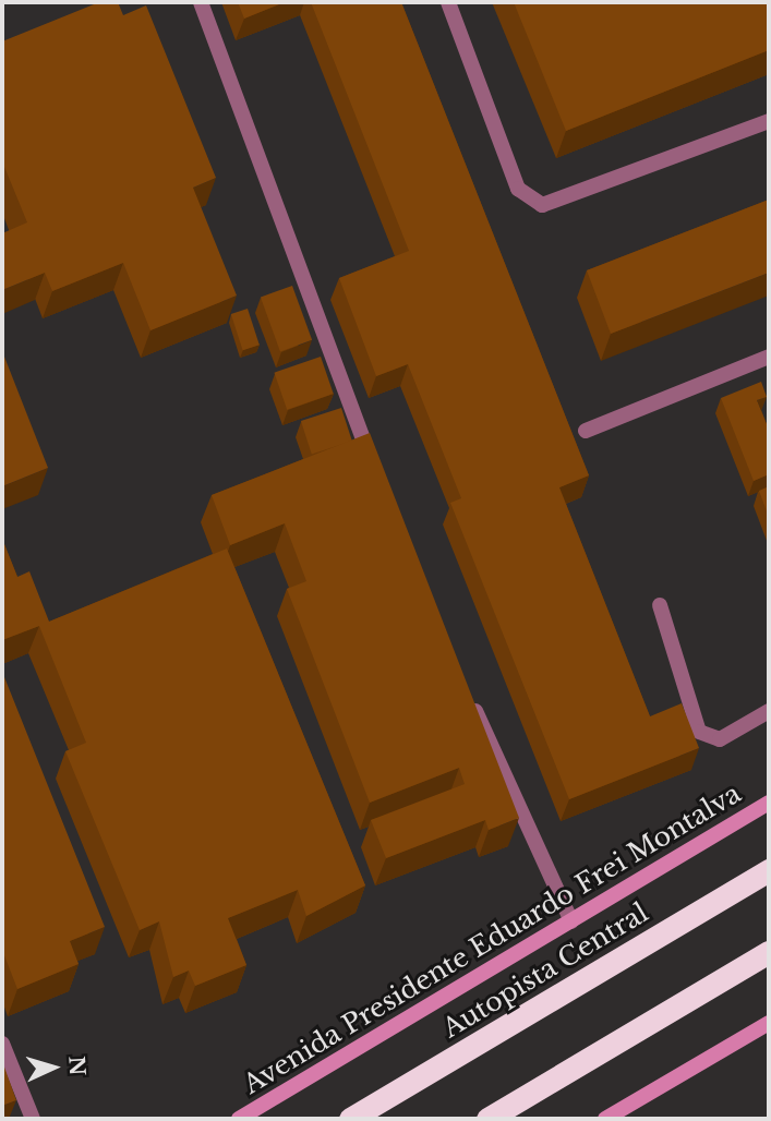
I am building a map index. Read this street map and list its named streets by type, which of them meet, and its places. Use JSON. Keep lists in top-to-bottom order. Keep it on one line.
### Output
{"streets":{"highway":["Autopista Central"],"main road":["Avenida Presidente Eduardo Frei Montalva"]},"north":"right"}
